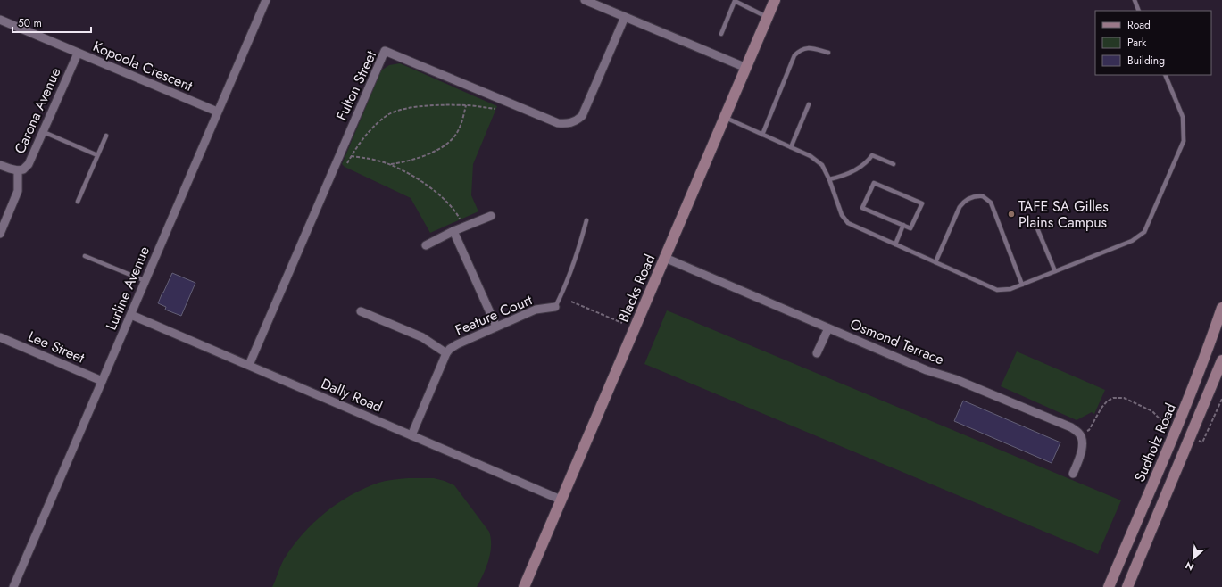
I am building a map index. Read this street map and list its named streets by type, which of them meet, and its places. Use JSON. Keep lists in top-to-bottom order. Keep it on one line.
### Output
{"streets":{"street":["Kopoola Crescent","Fulton Street","Carona Avenue","Lurline Avenue","Blacks Road","Feature Court","Osmond Terrace","Lee Street","Dally Road","Sudholz Road"]},"crossings":[["Kopoola Crescent","Carona Avenue"],["Kopoola Crescent","Lurline Avenue"],["Fulton Street","Dally Road"],["Lurline Avenue","Lee Street"],["Lurline Avenue","Dally Road"],["Blacks Road","Osmond Terrace"],["Blacks Road","Dally Road"],["Feature Court","Dally Road"]],"places":["TAFE SA Gilles Plains Campus"],"legend":["Road","Park","Building"],"scale_bar":"50 m","north":"bottom left"}
